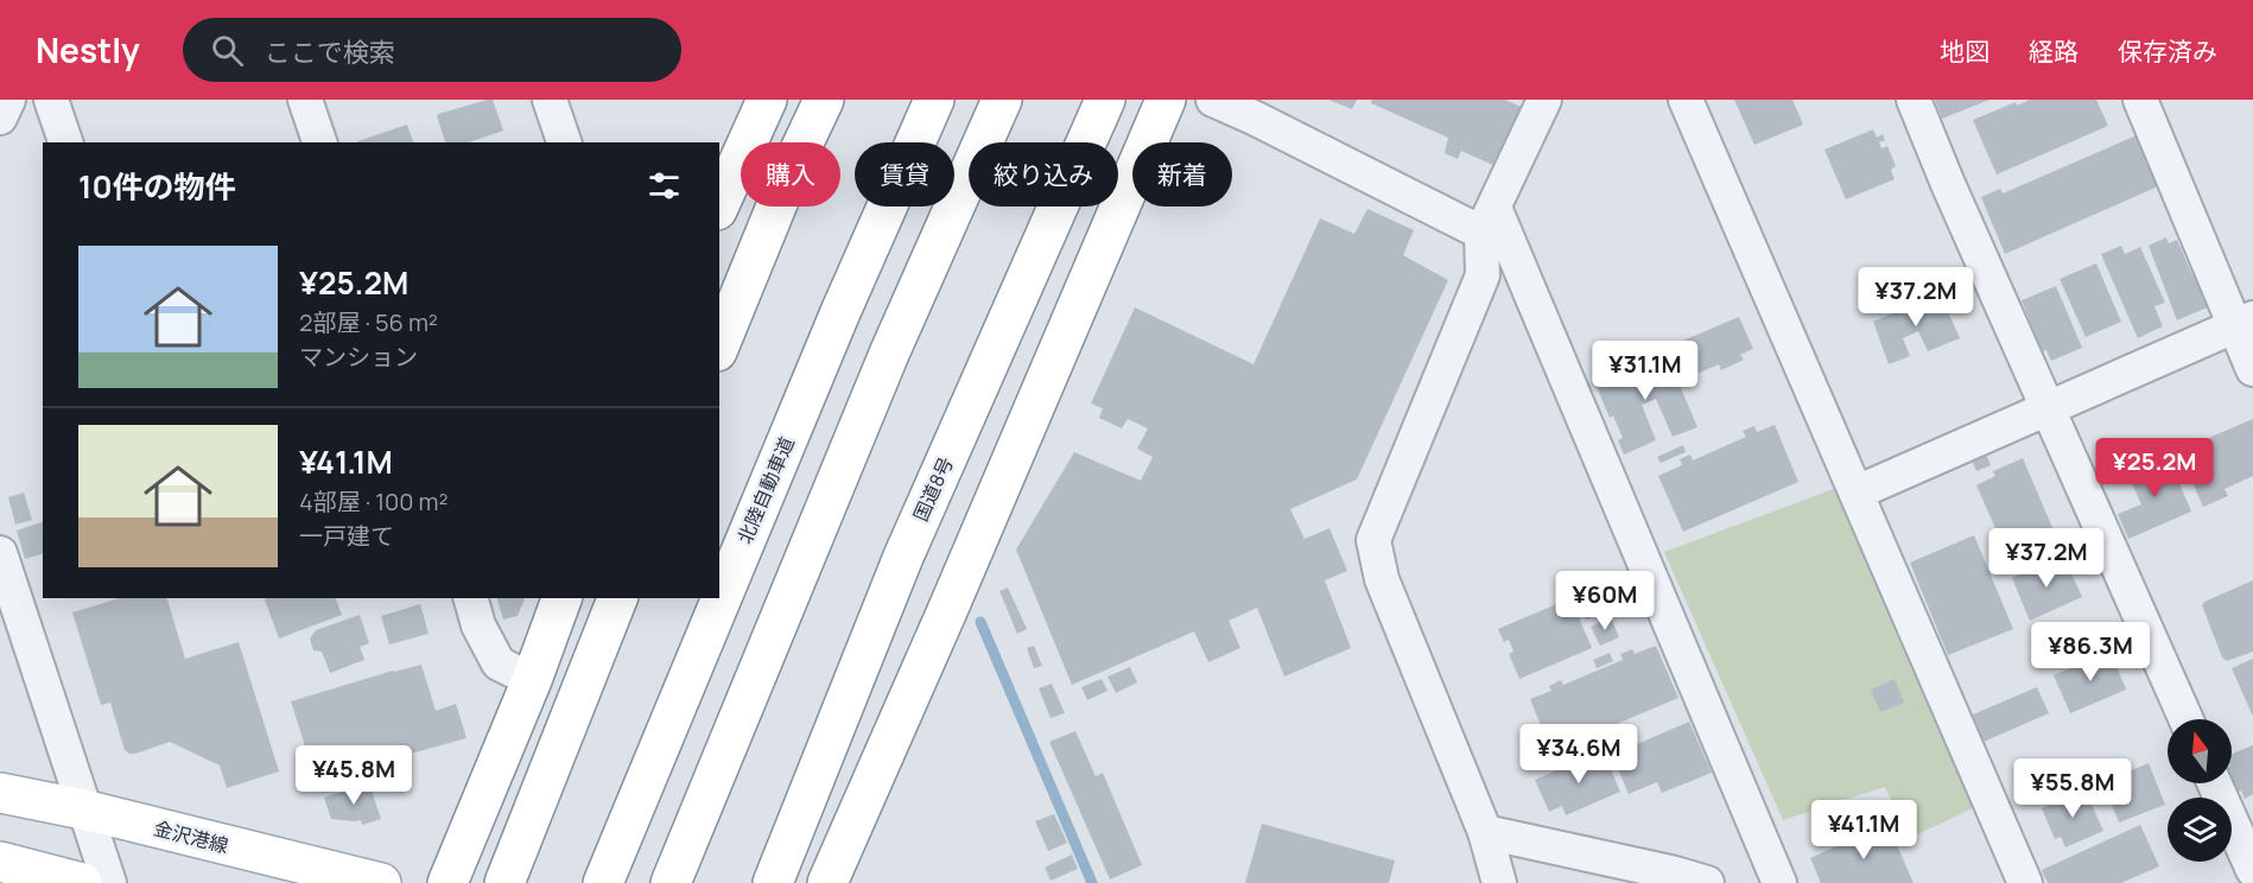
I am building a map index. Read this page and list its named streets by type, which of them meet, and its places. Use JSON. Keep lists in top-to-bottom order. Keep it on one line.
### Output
{"streets":{"main road":["国道8号","北陸自動車道","金沢港線"]},"north":"top","page":{"header":"Nestly","search":"ここで検索","nav":["地図","経路","保存済み"],"chip":["購入","賃貸","絞り込み","新着"],"heading":"10件の物件","list":[{"name":"¥25.2M","note":"2部屋 · 56 m² · マンション"},{"name":"¥41.1M","note":"4部屋 · 100 m² · 一戸建て"}],"price":["¥37.2M","¥31.1M","¥25.2M","¥37.2M","¥60M","¥86.3M","¥34.6M","¥45.8M","¥55.8M","¥41.1M"]}}
